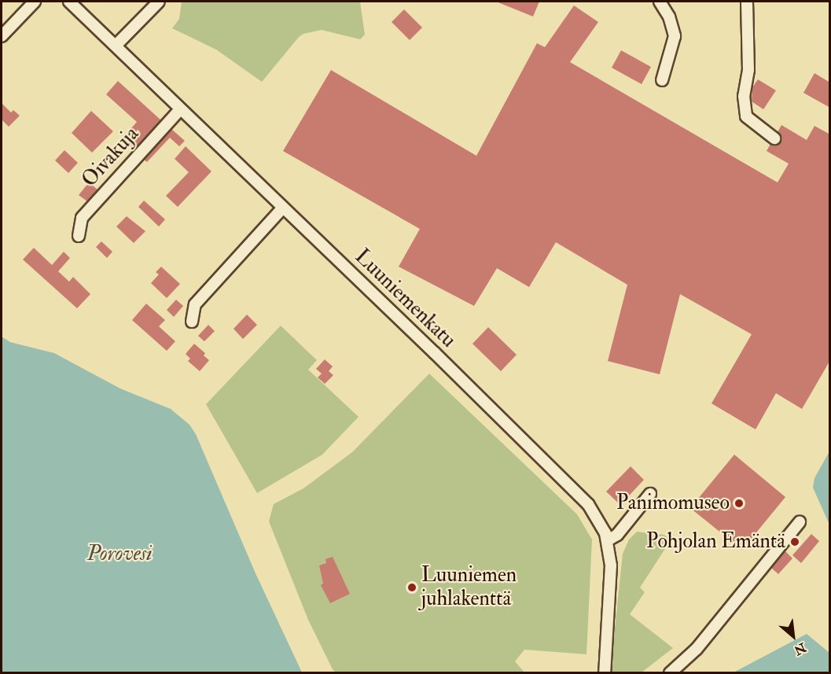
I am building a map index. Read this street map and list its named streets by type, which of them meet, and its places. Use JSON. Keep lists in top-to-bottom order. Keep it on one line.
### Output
{"streets":{"street":["Oivakuja","Luuniemenkatu"]},"crossings":[["Oivakuja","Luuniemenkatu"]],"water":["Porovesi"],"places":["Panimomuseo","Pohjolan Emäntä","Luuniemen juhlakenttä"],"north":"bottom right"}
